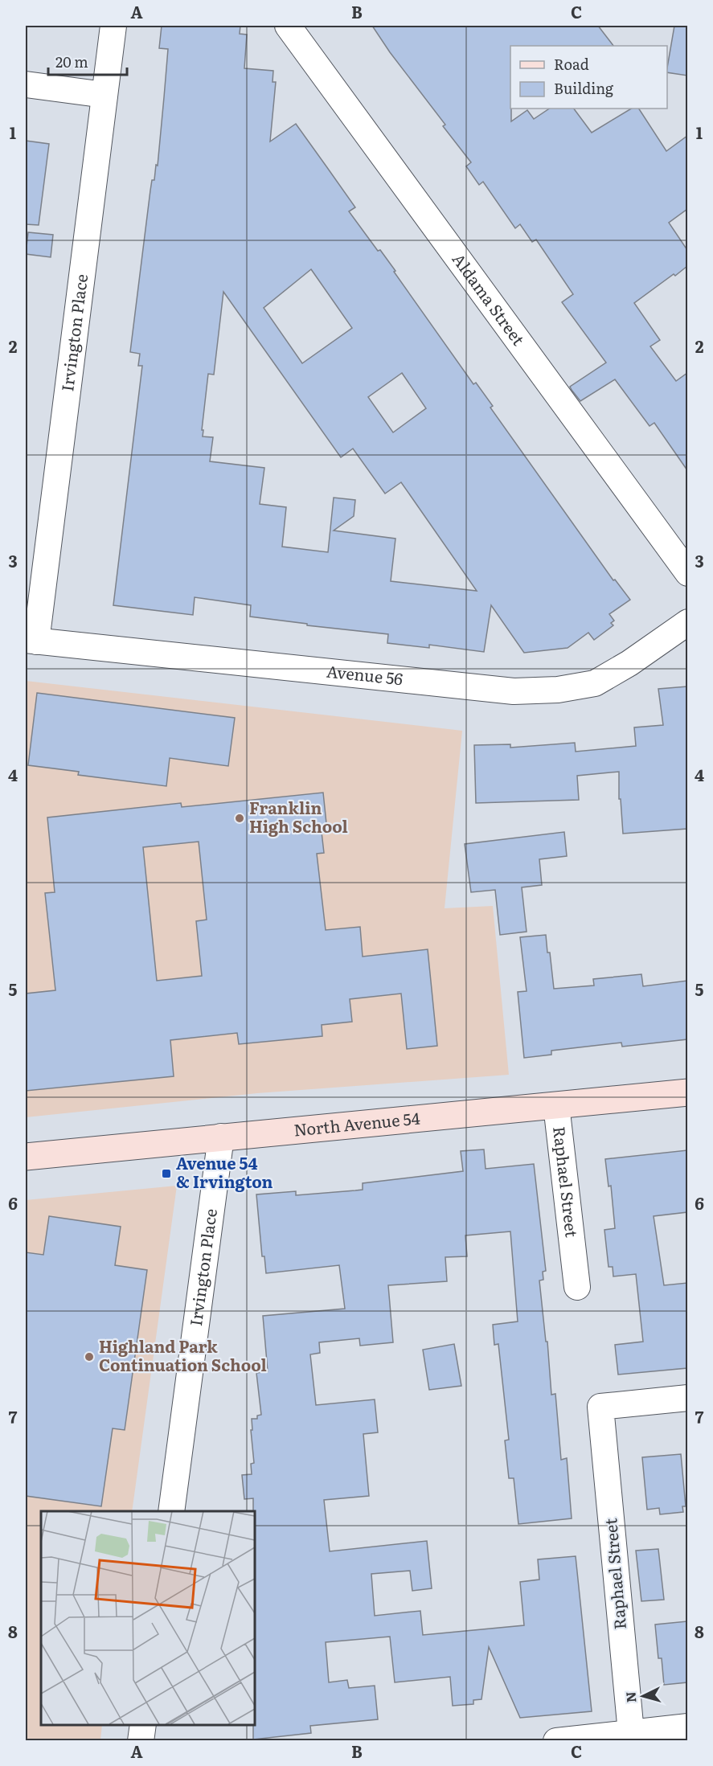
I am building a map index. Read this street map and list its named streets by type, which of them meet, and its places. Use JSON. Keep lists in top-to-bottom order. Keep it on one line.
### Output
{"streets":{"street":["Aldama Street","Irvington Place","Avenue 56","North Avenue 54","Raphael Street"]},"crossings":[["Irvington Place","Avenue 56"],["Irvington Place","North Avenue 54"],["North Avenue 54","Raphael Street"]],"places":{"other":["Franklin High School","Highland Park Continuation School"],"transit":["Avenue 54 & Irvington"]},"legend":["Road","Building"],"scale_bar":"20 m","north":"left","grid":{"columns":["A","B","C"],"rows":["1","2","3","4","5","6","7","8"]}}
